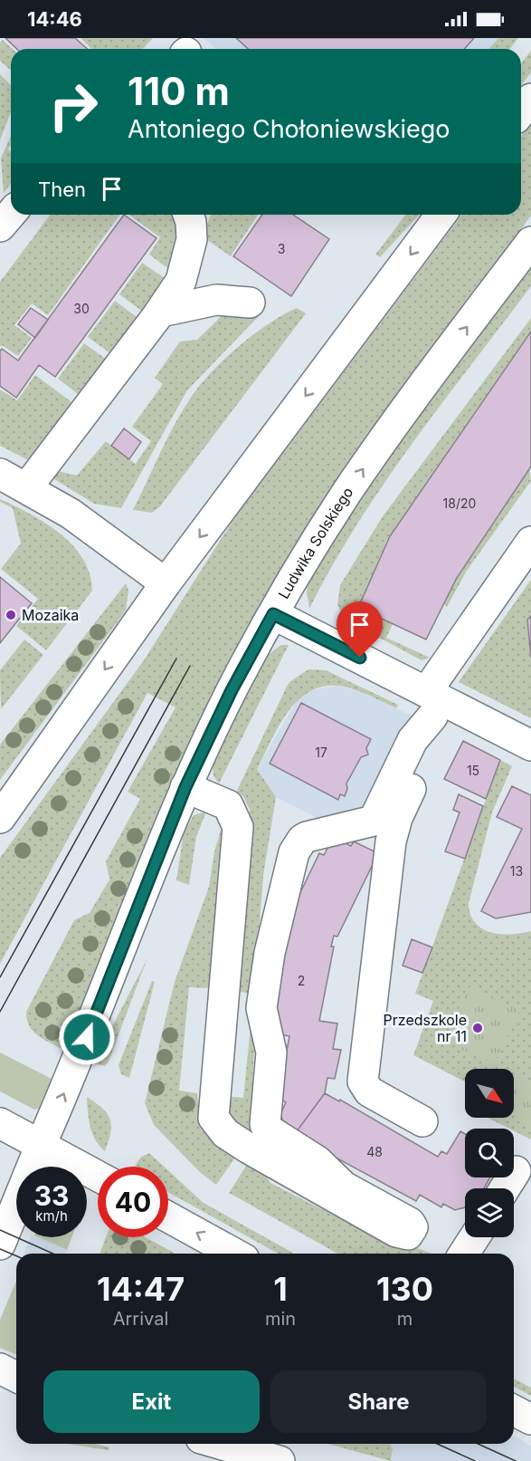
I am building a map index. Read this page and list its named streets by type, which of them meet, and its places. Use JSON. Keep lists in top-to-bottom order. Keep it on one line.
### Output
{"streets":{"street":["Ludwika Solskiego"]},"places":["Mozaika","Przedszkole nr 11"],"house_numbers":["3","30","18/20","17","15","13","2","48"],"north":"bottom right","page":{"status":"14:46","turn":["110 m","Antoniego Chołoniewskiego"],"then":"Then","speed":"33 km/h","limit":"40","eta":["14:47","Arrival","1","min","130","m"],"buttons":["Exit","Share"]}}
